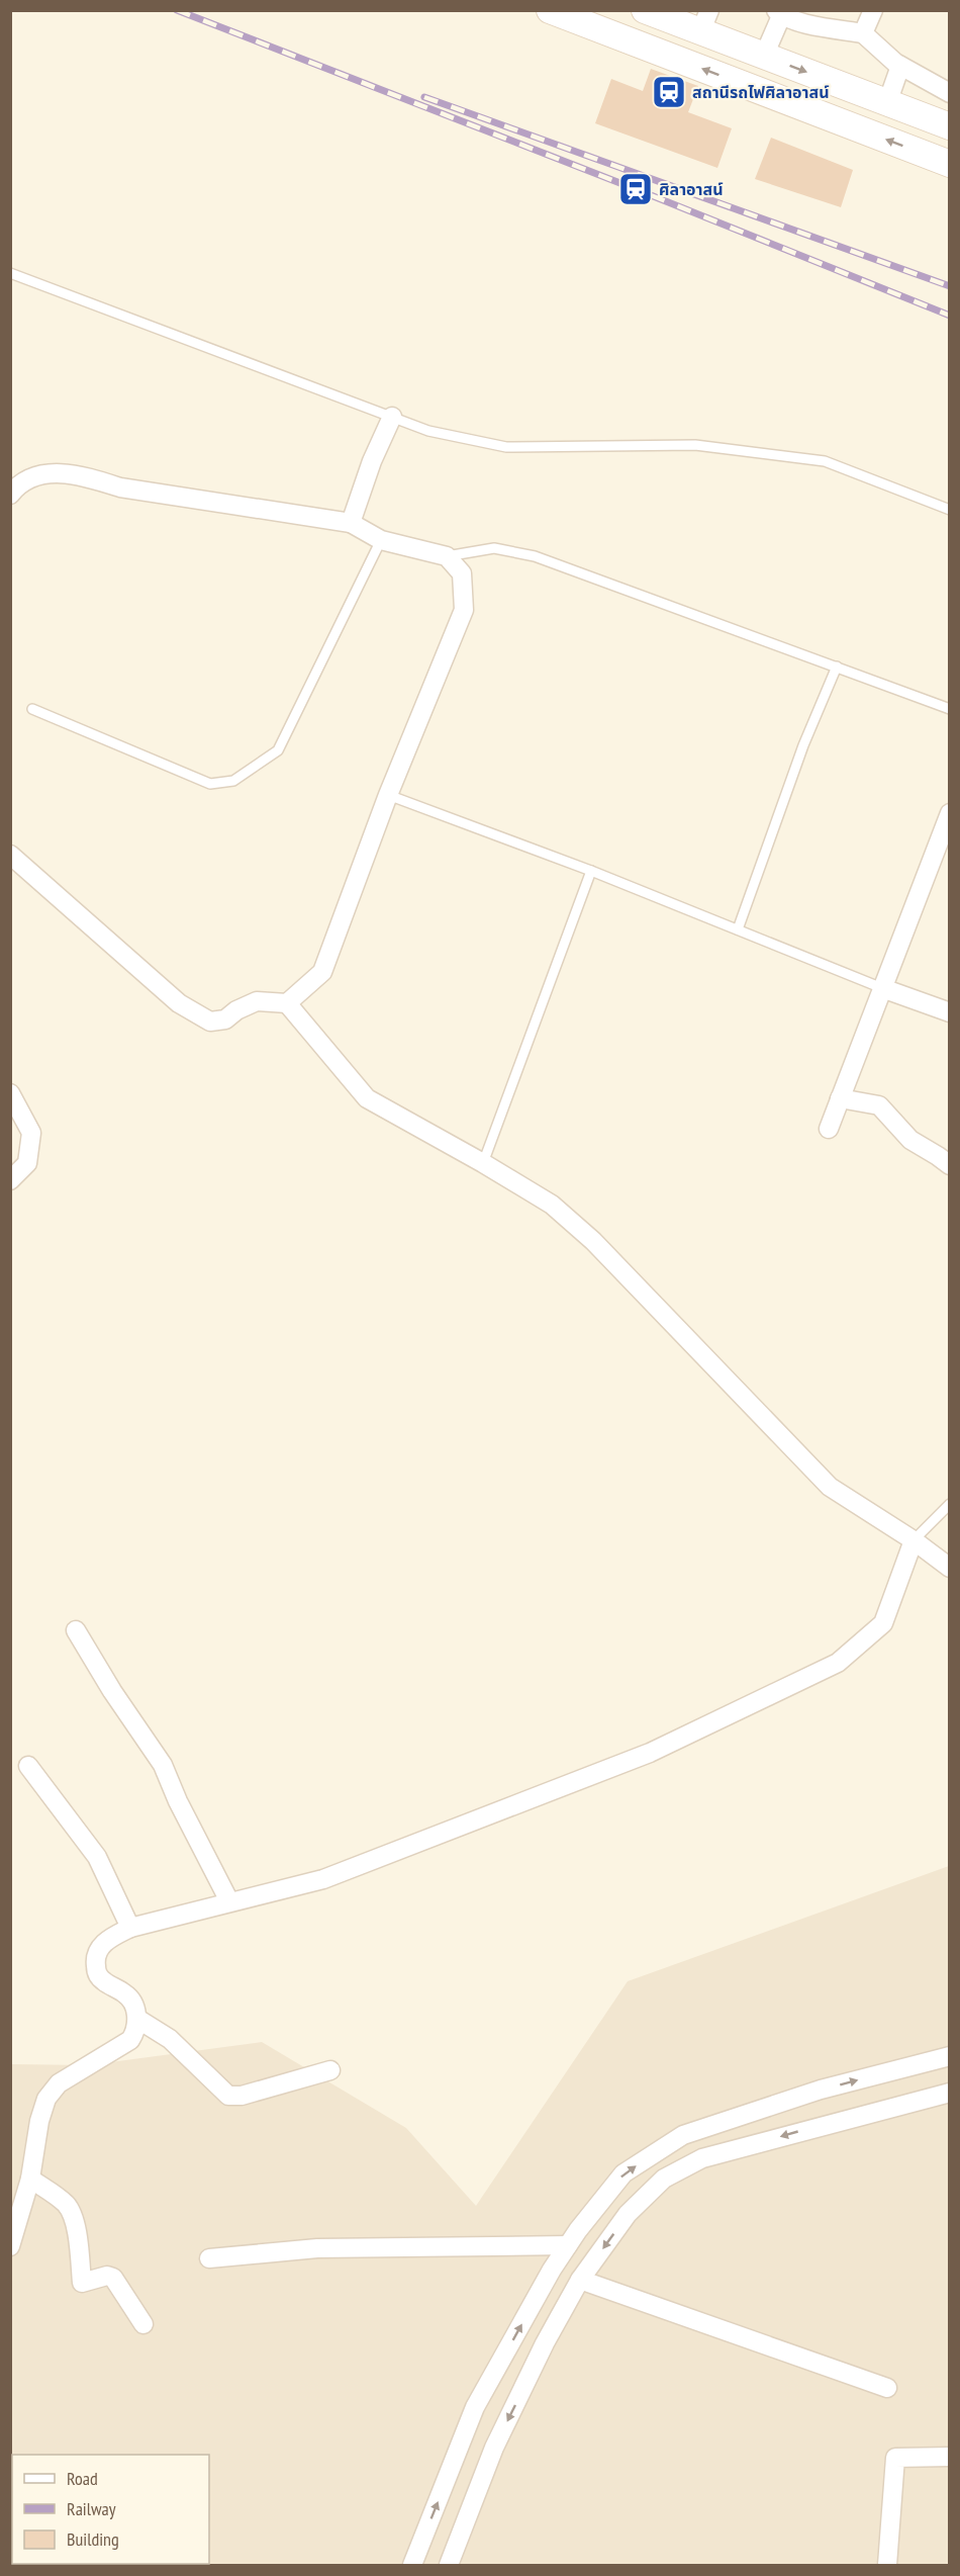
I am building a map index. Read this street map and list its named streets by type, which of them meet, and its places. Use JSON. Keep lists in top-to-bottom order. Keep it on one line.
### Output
{"places":{"station":["สถานีรถไฟศิลาอาสน์","ศิลาอาสน์"]},"legend":["Road","Railway","Building"]}
